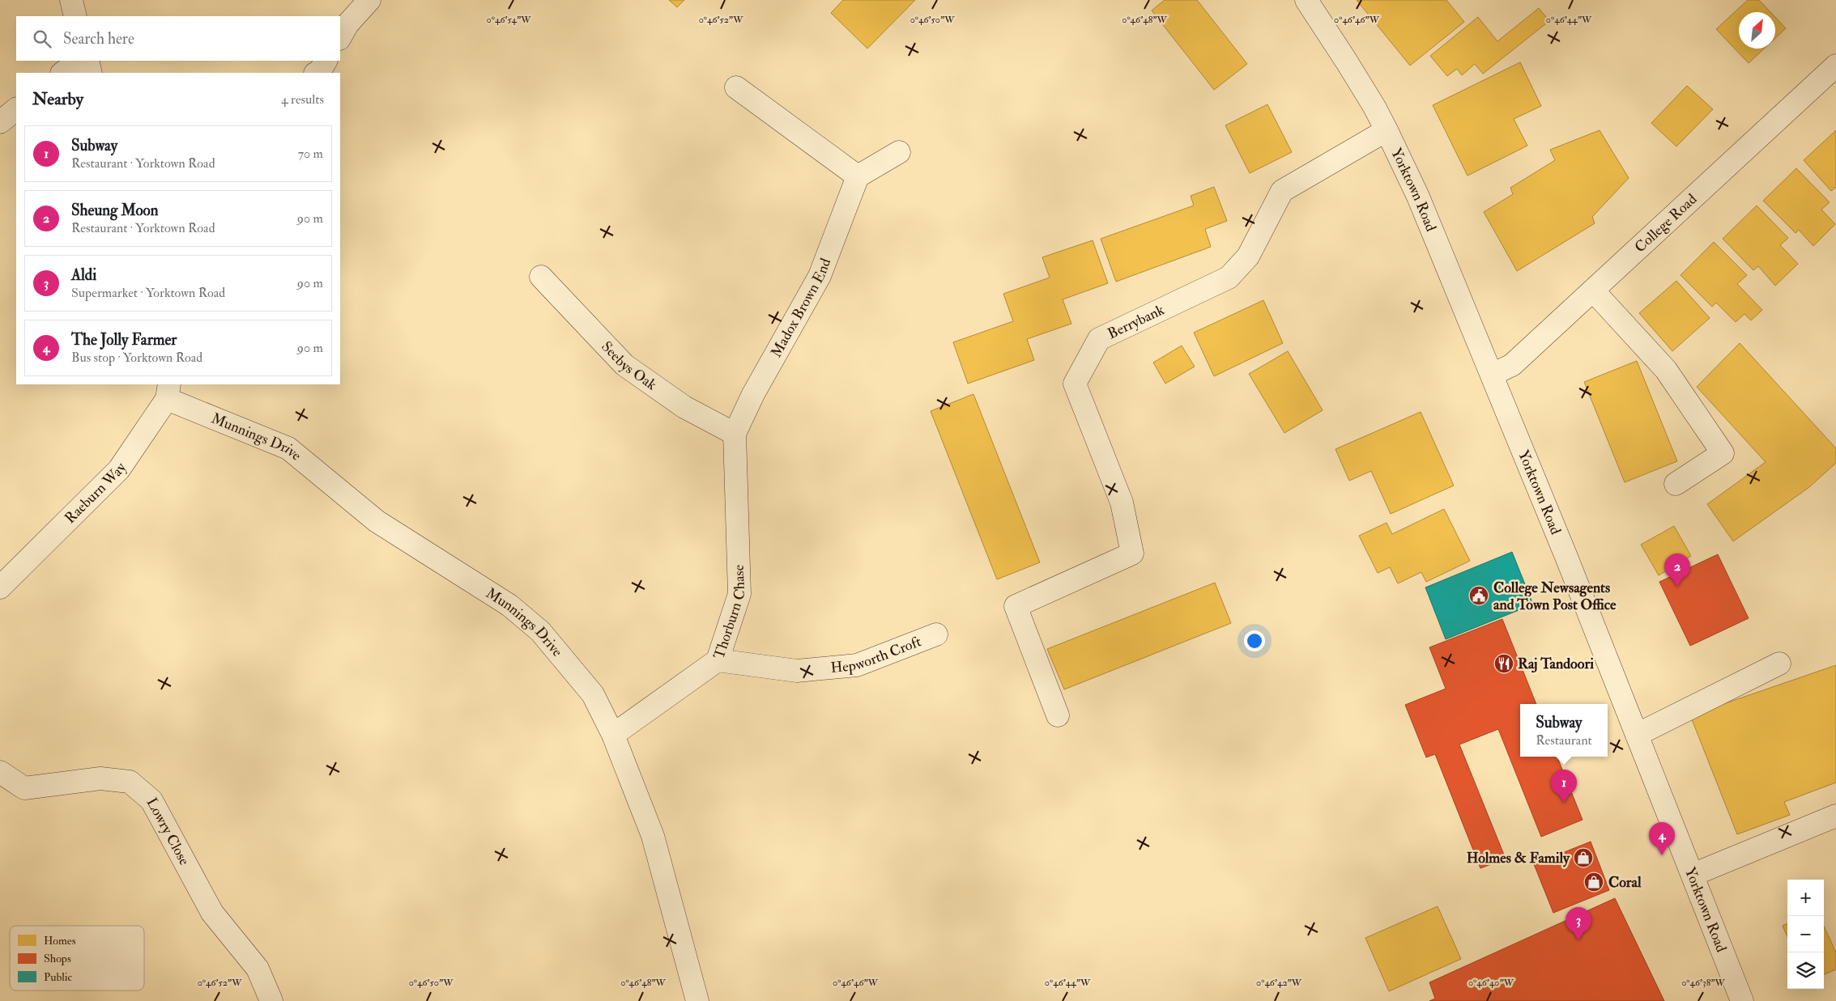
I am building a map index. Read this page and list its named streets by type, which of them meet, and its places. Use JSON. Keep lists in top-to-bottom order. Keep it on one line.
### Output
{"streets":{"street":["Yorktown Road","College Road","Madox Brown End","Berrybank","Seebys Oak","Munnings Drive","Raeburn Way","Thorburn Chase","Hepworth Croft","Lowry Close"]},"crossings":[["Yorktown Road","College Road"],["Yorktown Road","Berrybank"],["Madox Brown End","Seebys Oak"],["Madox Brown End","Thorburn Chase"],["Seebys Oak","Thorburn Chase"],["Munnings Drive","Raeburn Way"],["Munnings Drive","Thorburn Chase"],["Thorburn Chase","Hepworth Croft"]],"places":{"public building":["College Newsagents and Town Post Office"],"restaurant":["Raj Tandoori"],"shop":["Holmes & Family","Coral"]},"legend":["Homes","Shops","Public"],"north":"top right","page":{"search":"Search here","heading":["Nearby","4 results"],"list":[{"mark":"1","name":"Subway","note":"Restaurant · Yorktown Road","value":"70 m"},{"mark":"2","name":"Sheung Moon","note":"Restaurant · Yorktown Road","value":"90 m"},{"mark":"3","name":"Aldi","note":"Supermarket · Yorktown Road","value":"90 m"},{"mark":"4","name":"The Jolly Farmer","note":"Bus stop · Yorktown Road","value":"90 m"}],"pins":["2","1","4","3"],"popup":["Subway","Restaurant"],"map_buttons":["+","−"]},"coordinates":["0°46'54\"W","0°46'52\"W","0°46'50\"W","0°46'48\"W","0°46'46\"W","0°46'44\"W","0°46'42\"W","0°46'40\"W","0°46'38\"W"]}
